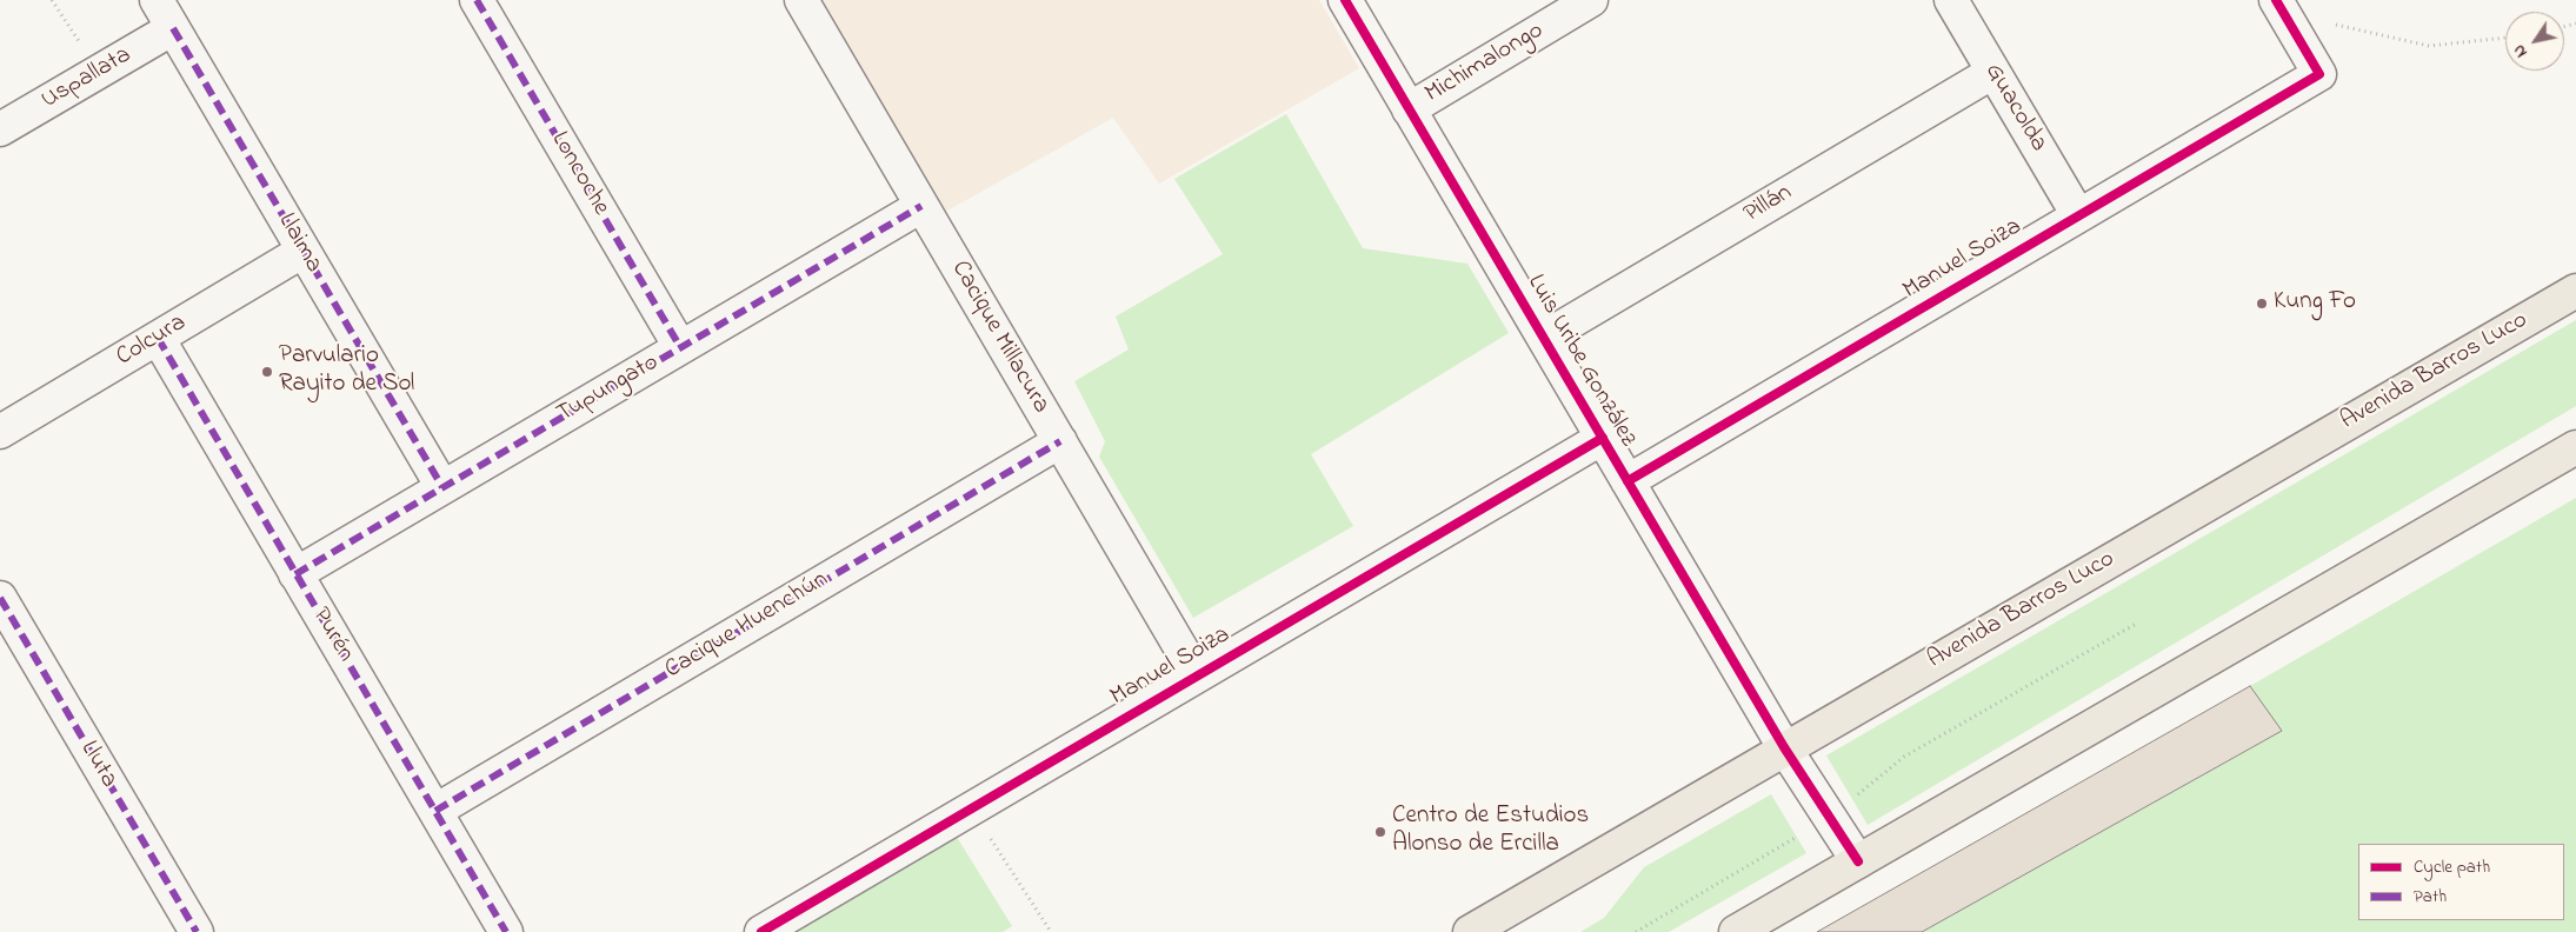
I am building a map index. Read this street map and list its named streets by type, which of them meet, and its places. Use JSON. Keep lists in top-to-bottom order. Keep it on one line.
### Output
{"streets":{"main road":["Avenida Barros Luco"],"street":["Michimalongo","Uspallata","Guacolda","Loncoche","Pillán","Llaima","Manuel Soiza","Cacique Millacura","Colcura","Luis Uribe González","Tupungato","Cacique Huenchún","Purén","Lluta"]},"crossings":[["Michimalongo","Luis Uribe González"],["Uspallata","Llaima"],["Guacolda","Pillán"],["Guacolda","Manuel Soiza"],["Loncoche","Tupungato"],["Pillán","Luis Uribe González"],["Llaima","Colcura"],["Llaima","Tupungato"],["Manuel Soiza","Cacique Millacura"],["Manuel Soiza","Luis Uribe González"],["Cacique Millacura","Tupungato"],["Cacique Millacura","Cacique Huenchún"],["Colcura","Purén"],["Luis Uribe González","Avenida Barros Luco"],["Tupungato","Purén"],["Cacique Huenchún","Purén"]],"places":["Kung Fo","Parvulario Rayito de Sol","Centro de Estudios Alonso de Ercilla"],"legend":["Cycle path","Path"],"north":"bottom left"}
